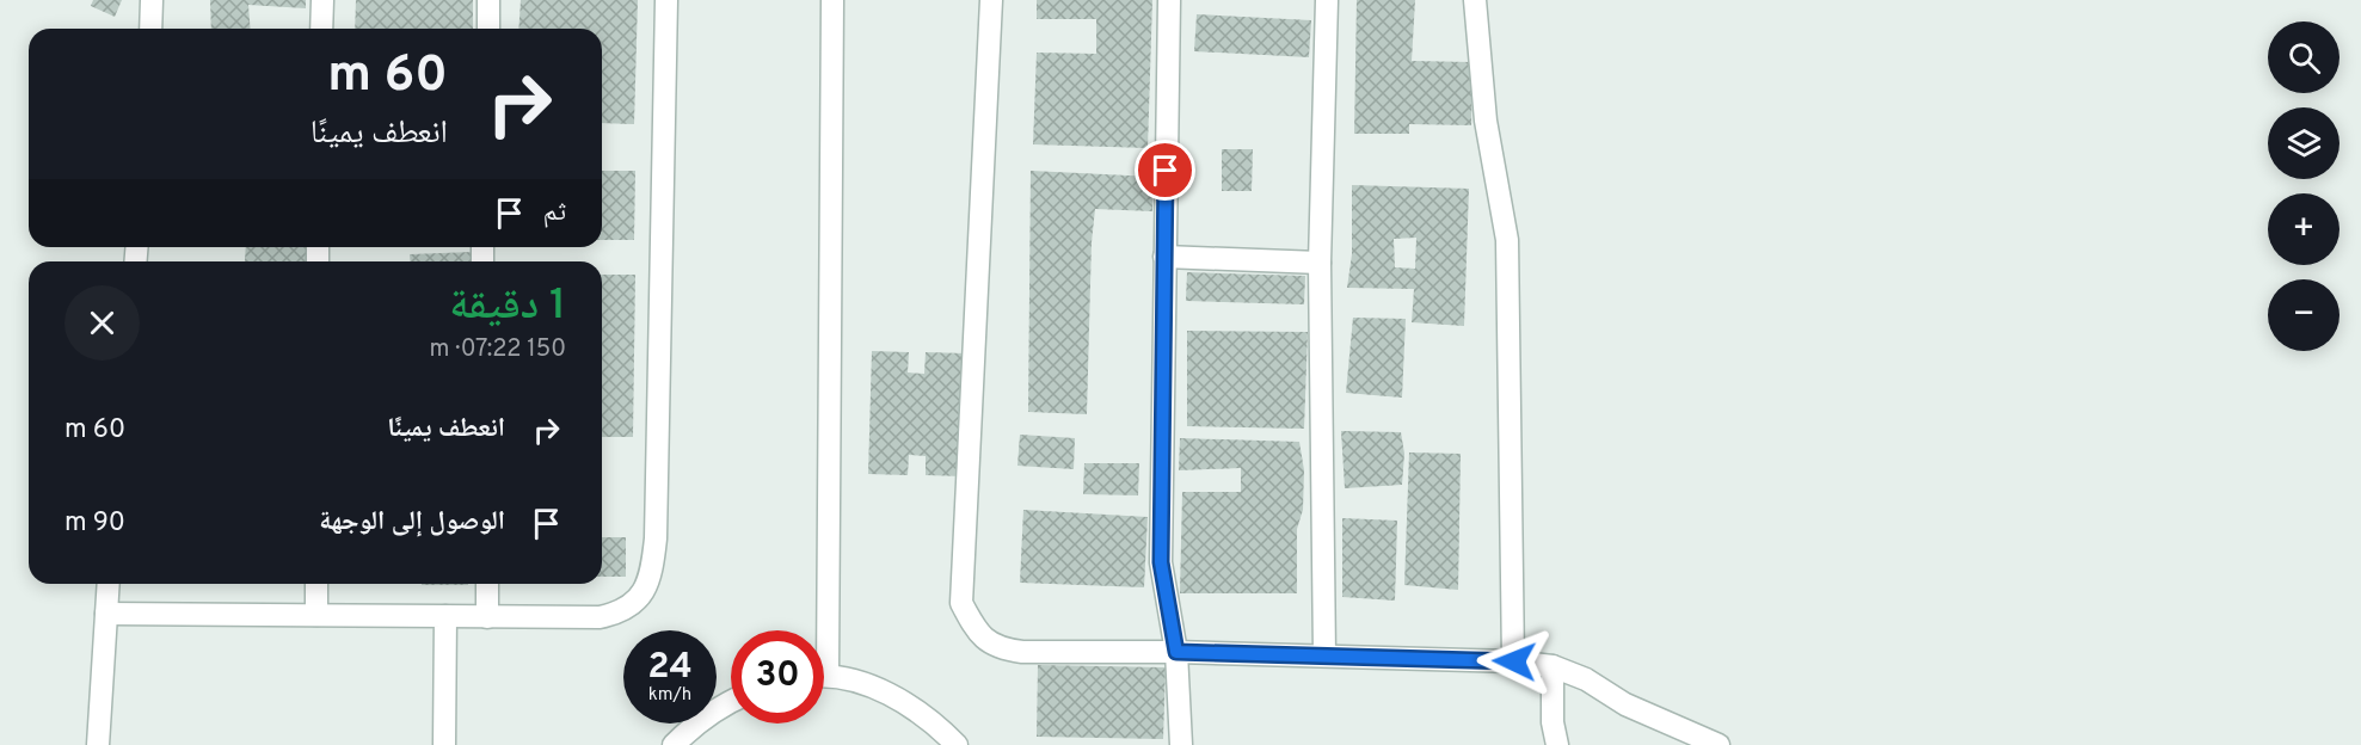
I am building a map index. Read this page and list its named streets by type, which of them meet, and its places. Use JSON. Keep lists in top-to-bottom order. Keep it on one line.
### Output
{"page":{"map_buttons":["+","−"],"turn":["60 m","انعطف يمينًا"],"then":"ثم","heading":["1 دقيقة","150 m · 07:22"],"list":[{"name":"انعطف يمينًا","value":"60 m"},{"name":"الوصول إلى الوجهة","value":"90 m"}],"speed":"24 km/h","limit":"30"}}
